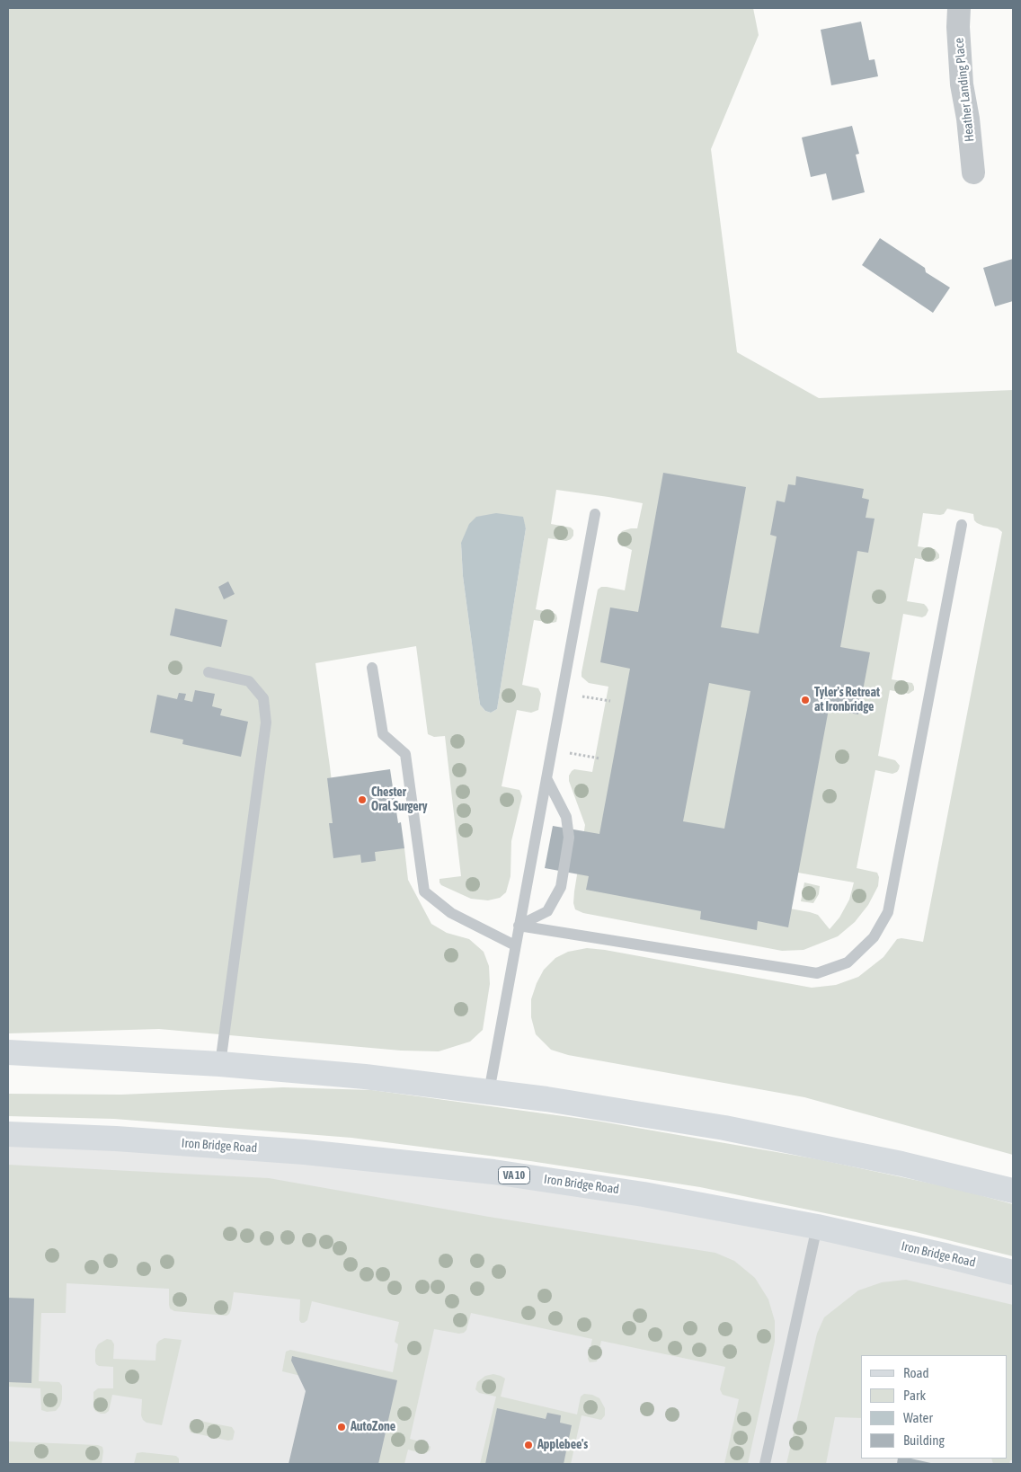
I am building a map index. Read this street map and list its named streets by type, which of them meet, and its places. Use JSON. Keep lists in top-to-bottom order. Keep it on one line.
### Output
{"streets":{"main road":["Iron Bridge Road","VA 10"],"street":["Heather Landing Place"]},"places":["Tyler's Retreat at Ironbridge","Chester Oral Surgery","AutoZone","Applebee's"],"legend":["Road","Park","Water","Building"]}
